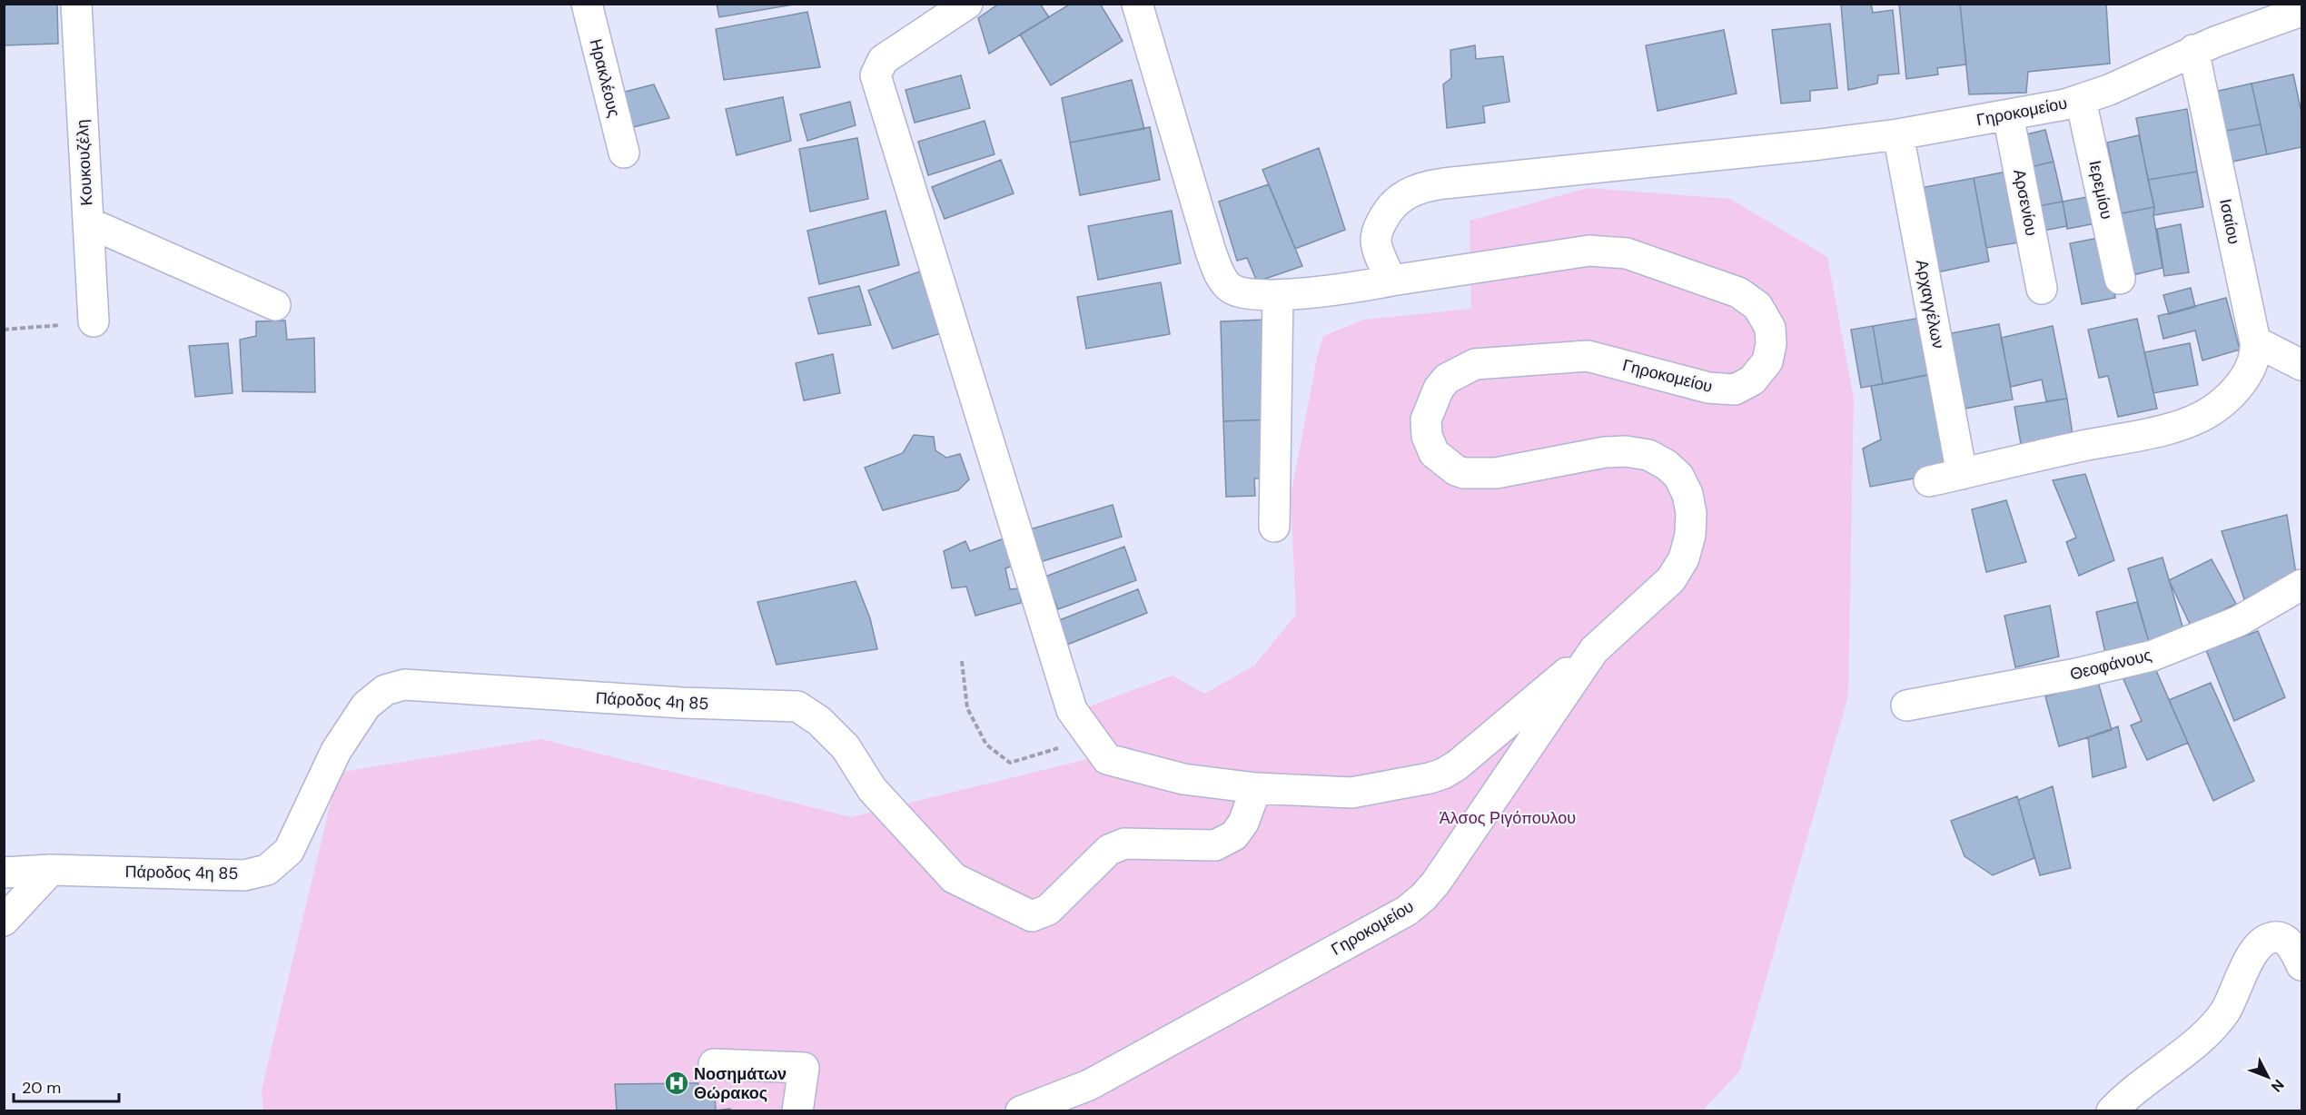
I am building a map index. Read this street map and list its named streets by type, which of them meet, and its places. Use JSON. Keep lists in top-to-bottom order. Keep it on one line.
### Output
{"streets":{"street":["Ηρακλέους","Γηροκομείου","Κουκουζέλη","Ιερεμίου","Αρσενίου","Ισαίου","Αρχαγγέλων","Θεοφάνους","Πάροδος 4η 85"]},"crossings":[["Γηροκομείου","Ιερεμίου"],["Γηροκομείου","Αρσενίου"],["Γηροκομείου","Ισαίου"],["Γηροκομείου","Αρχαγγέλων"]],"parks":["Άλσος Ριγόπουλου"],"places":{"hospital":["Νοσημάτων Θώρακος"]},"scale_bar":"20 m","north":"bottom right"}
